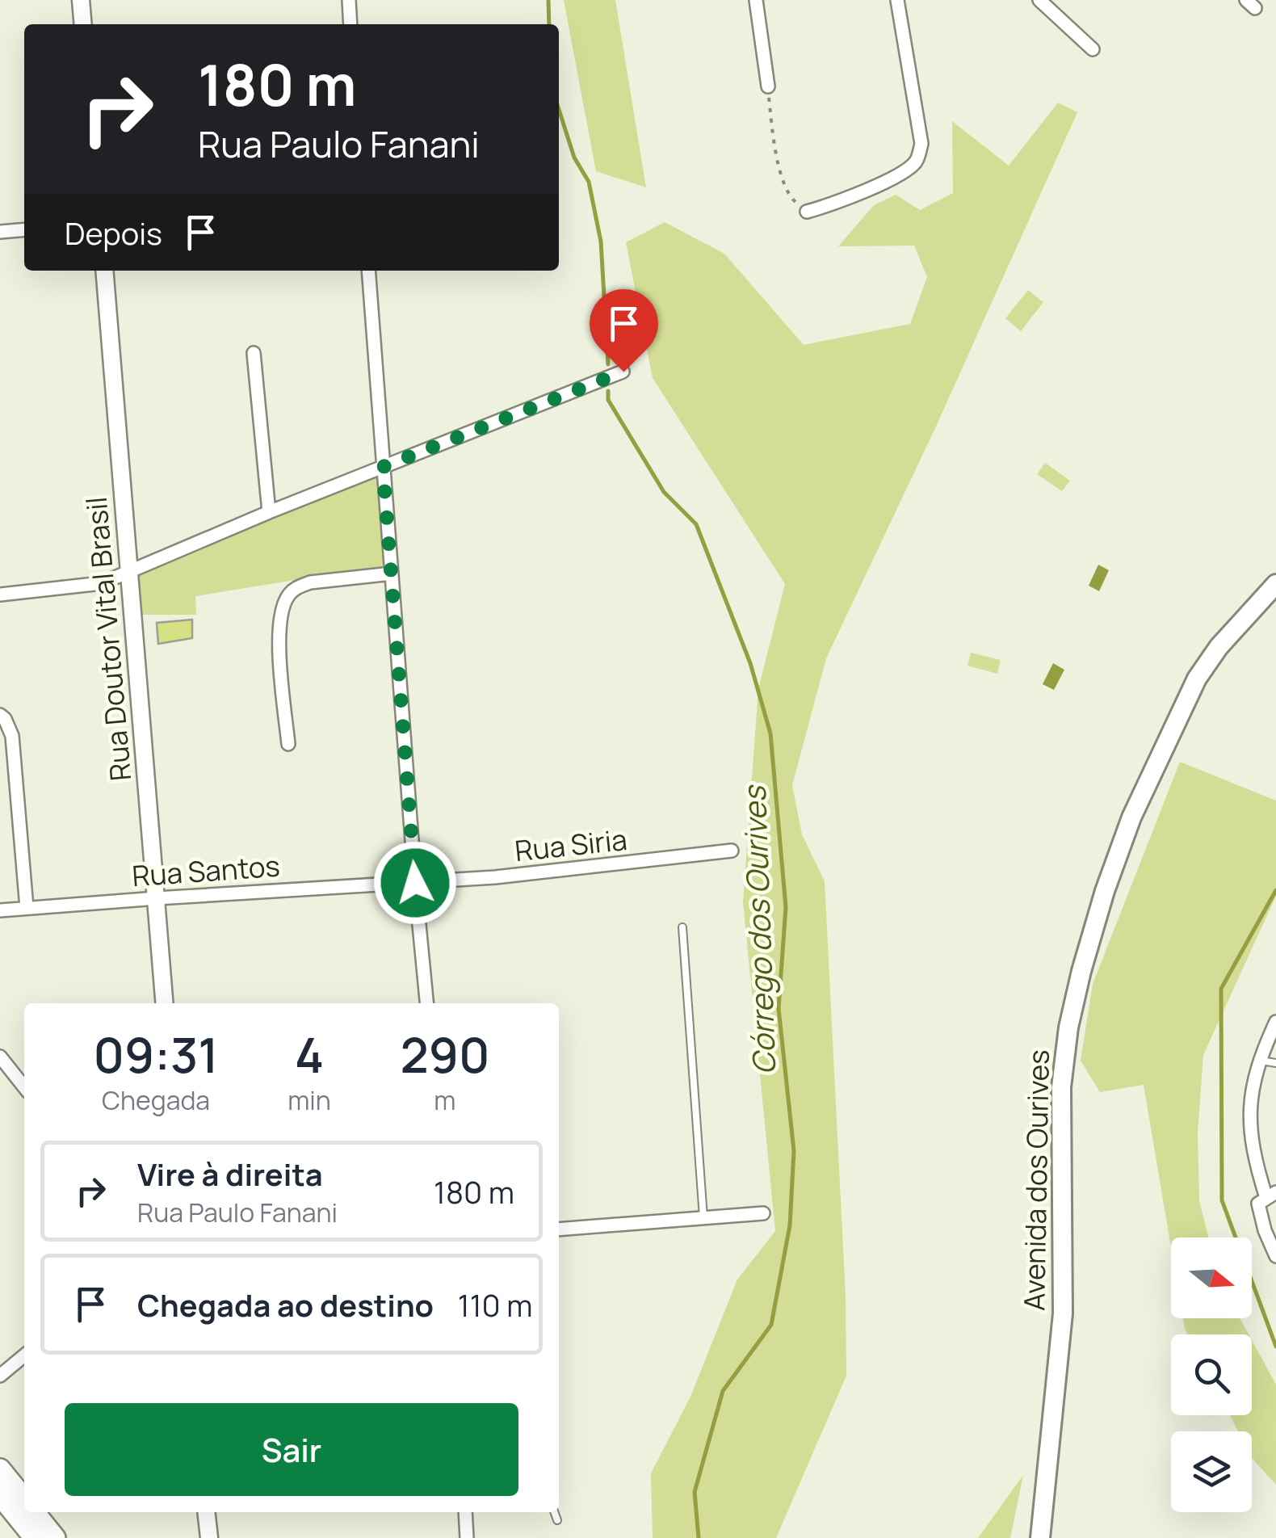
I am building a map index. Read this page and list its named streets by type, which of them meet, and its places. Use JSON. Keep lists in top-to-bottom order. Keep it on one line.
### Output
{"streets":{"main road":["Avenida dos Ourives"],"street":["Rua Doutor Vital Brasil","Rua Siria","Rua Santos"]},"crossings":[["Rua Doutor Vital Brasil","Rua Santos"],["Rua Siria","Rua Santos"]],"water":["Córrego dos Ourives"],"north":"right","page":{"turn":["180 m","Rua Paulo Fanani"],"then":"Depois","eta":["09:31","Chegada","4","min","290","m"],"list":[{"name":"Vire à direita","note":"Rua Paulo Fanani","value":"180 m"},{"name":"Chegada ao destino","value":"110 m"}],"buttons":"Sair"}}
